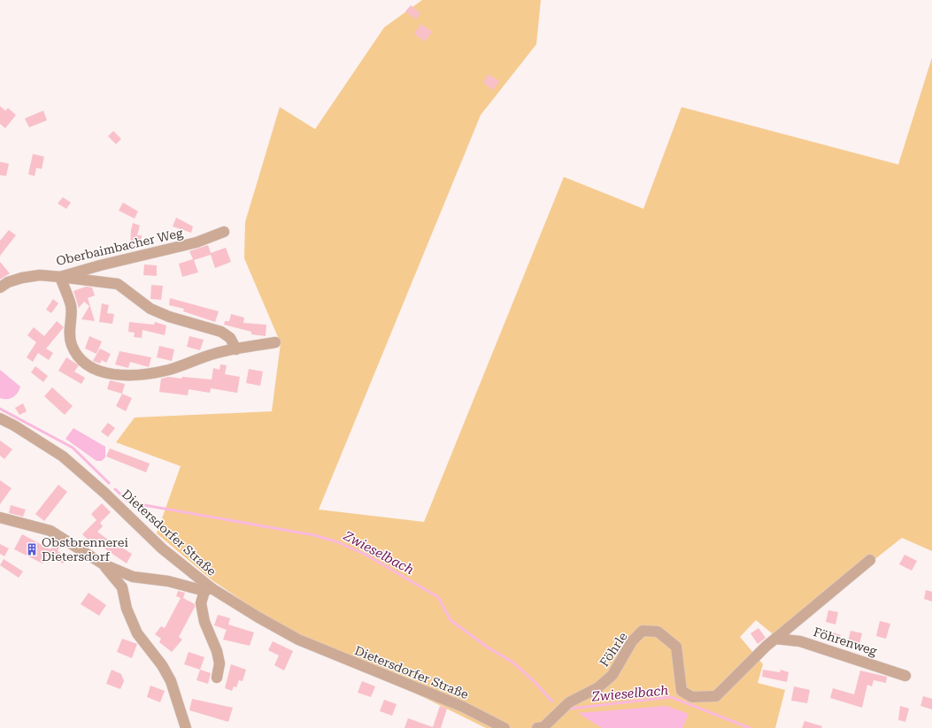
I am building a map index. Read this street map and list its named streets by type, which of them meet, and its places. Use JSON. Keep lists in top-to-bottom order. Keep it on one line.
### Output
{"streets":{"street":["Oberbaimbacher Weg","Dietersdorfer Straße","Föhrenweg","Föhrle"]},"crossings":[["Föhrenweg","Föhrle"]],"water":["Zwieselbach"],"places":{"building":["Obstbrennerei Dietersdorf"]}}
